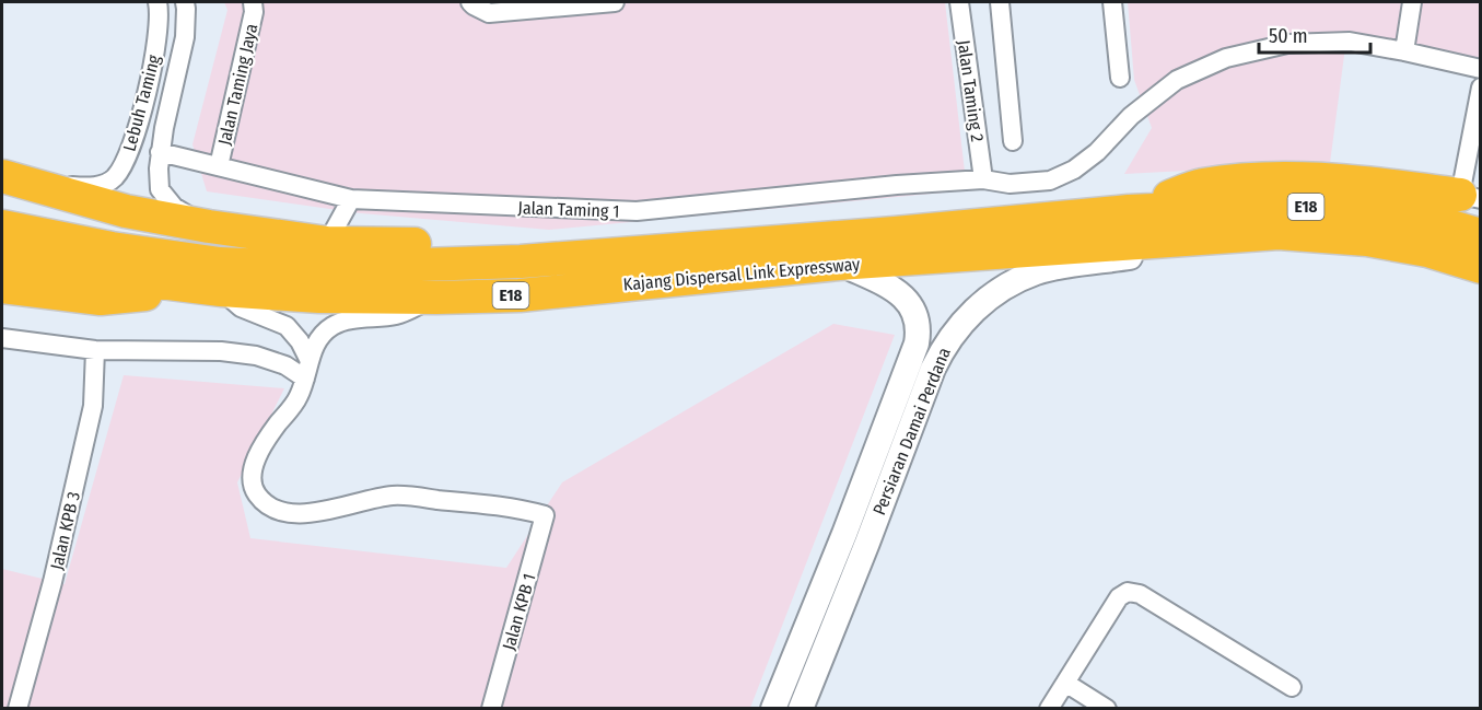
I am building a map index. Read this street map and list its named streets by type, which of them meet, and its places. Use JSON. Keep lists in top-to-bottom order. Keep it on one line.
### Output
{"streets":{"highway":["E18","Kajang Dispersal Link Expressway"],"main road":["Persiaran Damai Perdana"],"street":["Jalan Taming Jaya","Jalan Taming 2","Lebuh Taming","Jalan Taming 1","Jalan KPB 3","Jalan KPB 1"]},"crossings":[["Jalan Taming Jaya","Jalan Taming 1"],["Jalan Taming 2","Jalan Taming 1"],["Lebuh Taming","Jalan Taming 1"],["Kajang Dispersal Link Expressway","Persiaran Damai Perdana"]],"scale_bar":"50 m"}
